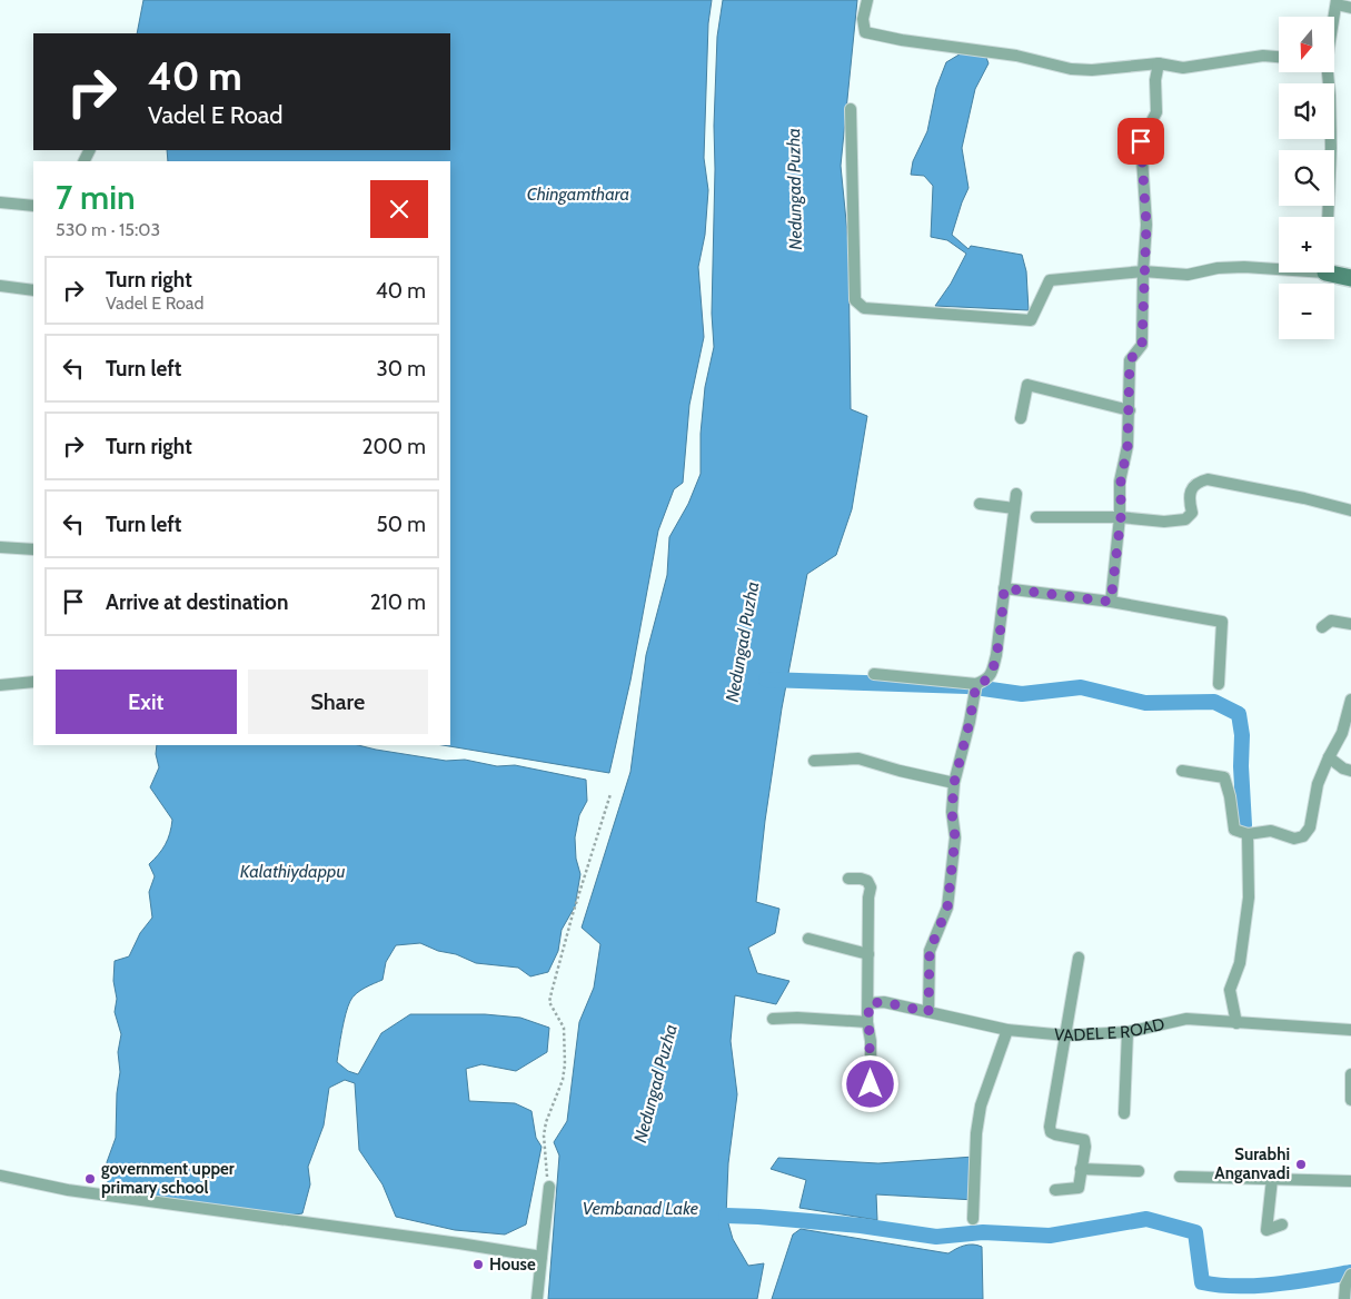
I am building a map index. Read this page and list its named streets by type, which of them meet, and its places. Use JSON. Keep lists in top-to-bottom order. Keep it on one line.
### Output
{"streets":{"street":["VADEL E ROAD"]},"water":["Nedungad Puzha","Chingamthara","Kalathiydappu","Vembanad Lake"],"places":["Surabhi Anganvadi","government upper primary school","House"],"north":"bottom","page":{"map_buttons":["+","−"],"turn":["40 m","Vadel E Road"],"heading":["7 min","530 m · 15:03"],"list":[{"name":"Turn right","note":"Vadel E Road","value":"40 m"},{"name":"Turn left","value":"30 m"},{"name":"Turn right","value":"200 m"},{"name":"Turn left","value":"50 m"},{"name":"Arrive at destination","value":"210 m"}],"buttons":["Exit","Share"]}}
